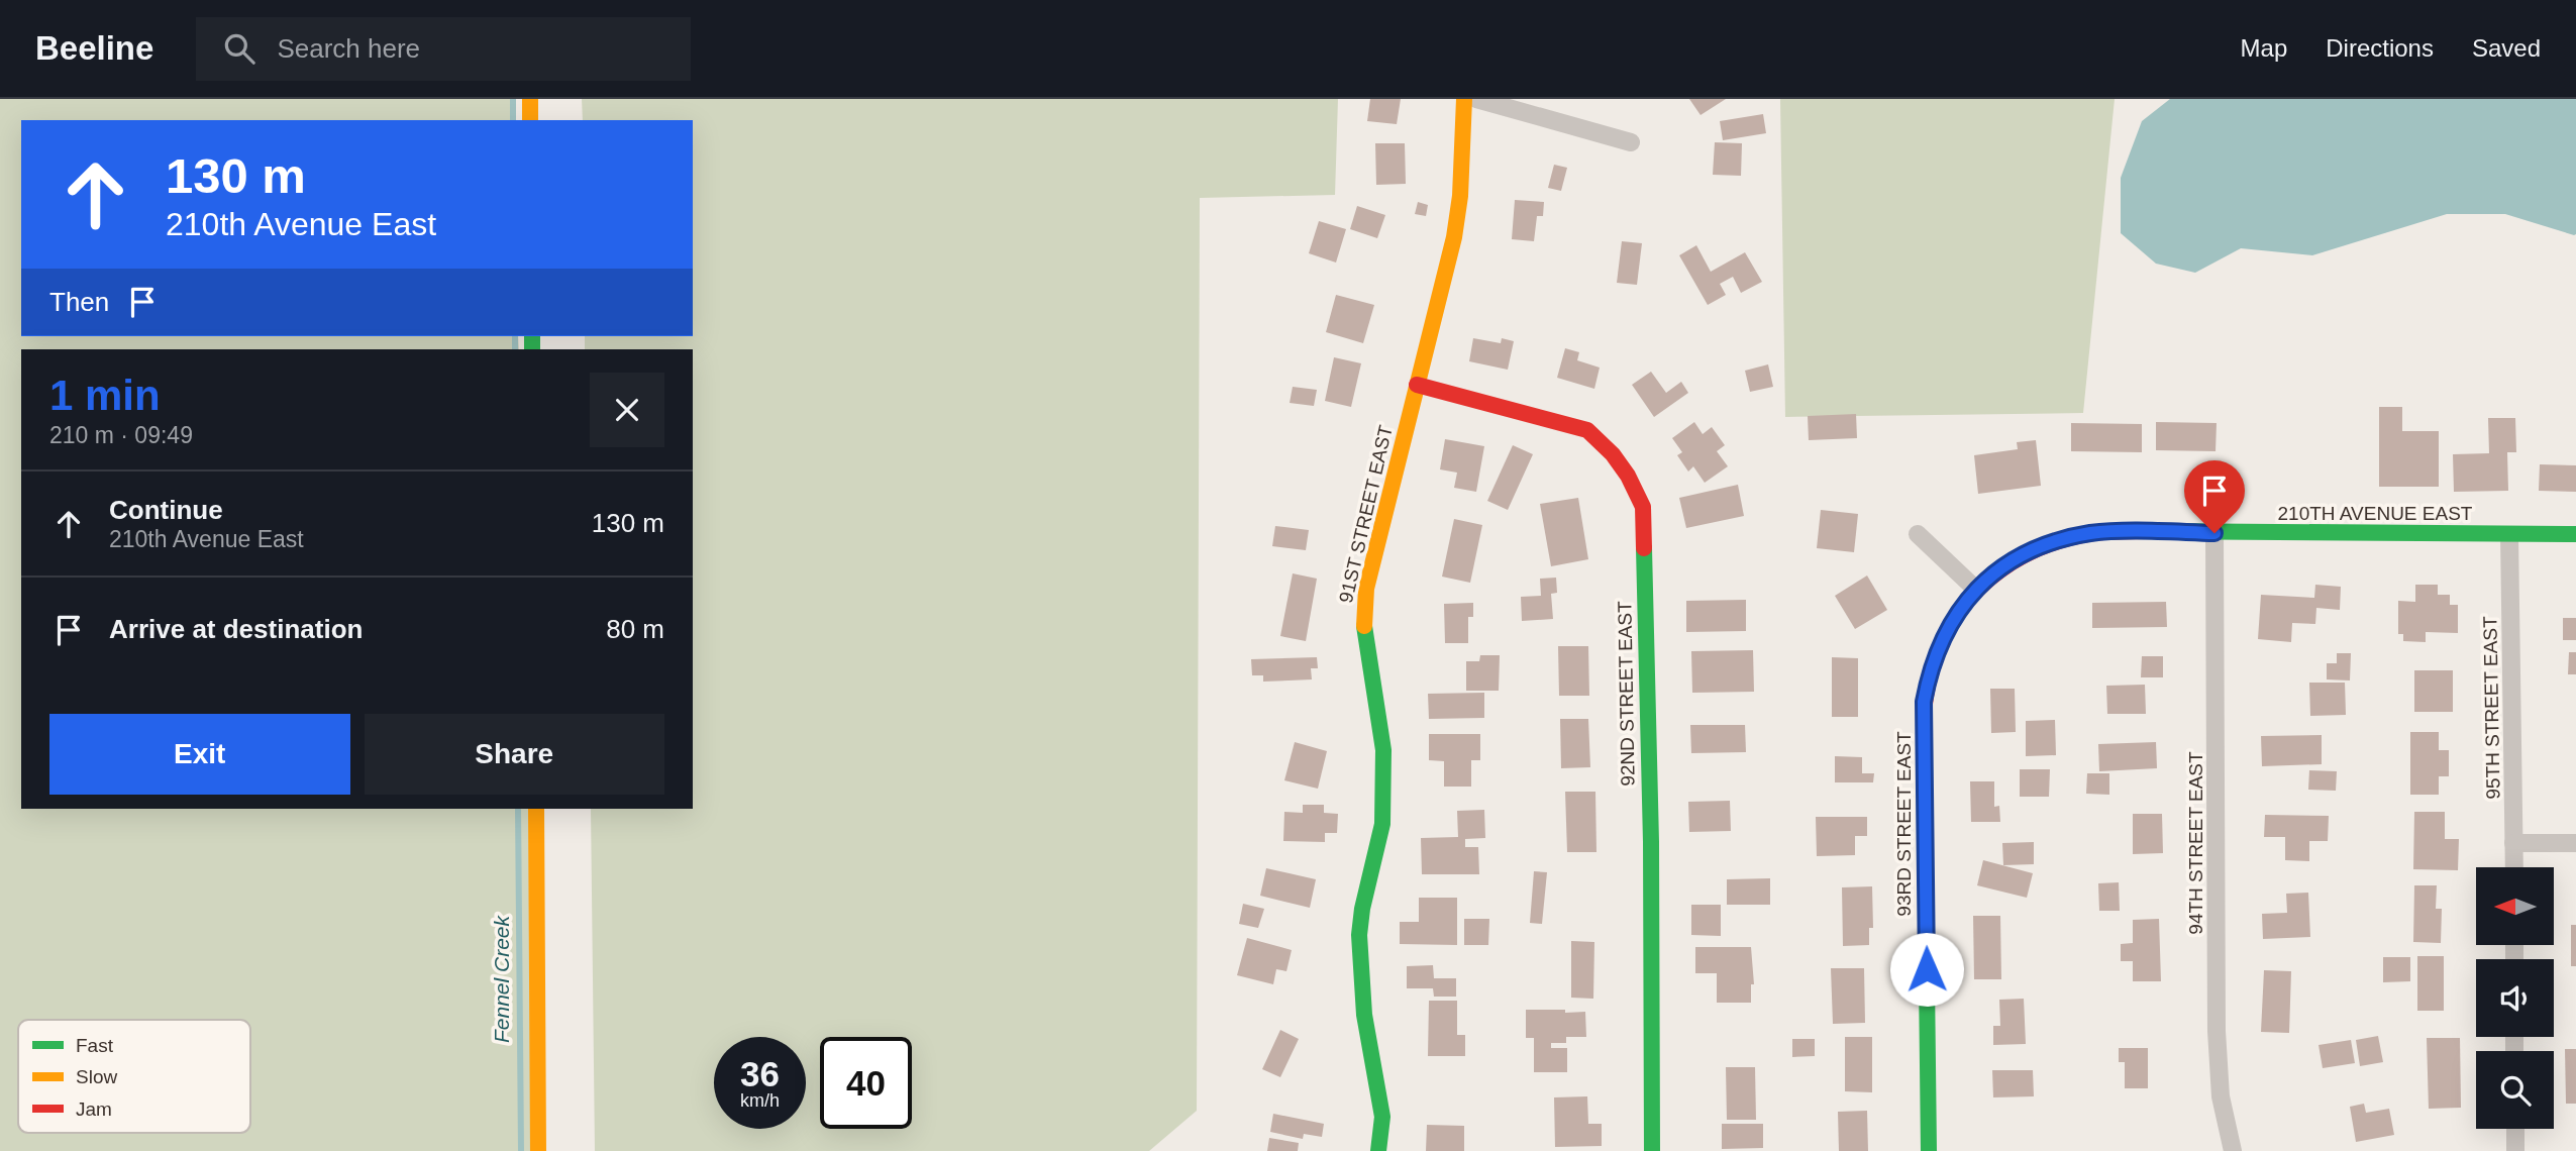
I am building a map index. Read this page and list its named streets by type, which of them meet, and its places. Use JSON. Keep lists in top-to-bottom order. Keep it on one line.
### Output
{"streets":{"street":["210TH AVENUE EAST","91ST STREET EAST","92ND STREET EAST","95TH STREET EAST","93RD STREET EAST","94TH STREET EAST"]},"crossings":[["210TH AVENUE EAST","95TH STREET EAST"],["210TH AVENUE EAST","93RD STREET EAST"],["210TH AVENUE EAST","94TH STREET EAST"],["91ST STREET EAST","92ND STREET EAST"]],"water":["Fennel Creek"],"legend":["Fast","Slow","Jam"],"north":"left","page":{"header":"Beeline","search":"Search here","nav":["Map","Directions","Saved"],"turn":["130 m","210th Avenue East"],"then":"Then","heading":["1 min","210 m · 09:49"],"list":[{"name":"Continue","note":"210th Avenue East","value":"130 m"},{"name":"Arrive at destination","value":"80 m"}],"buttons":["Exit","Share"],"speed":"36 km/h","limit":"40"}}
